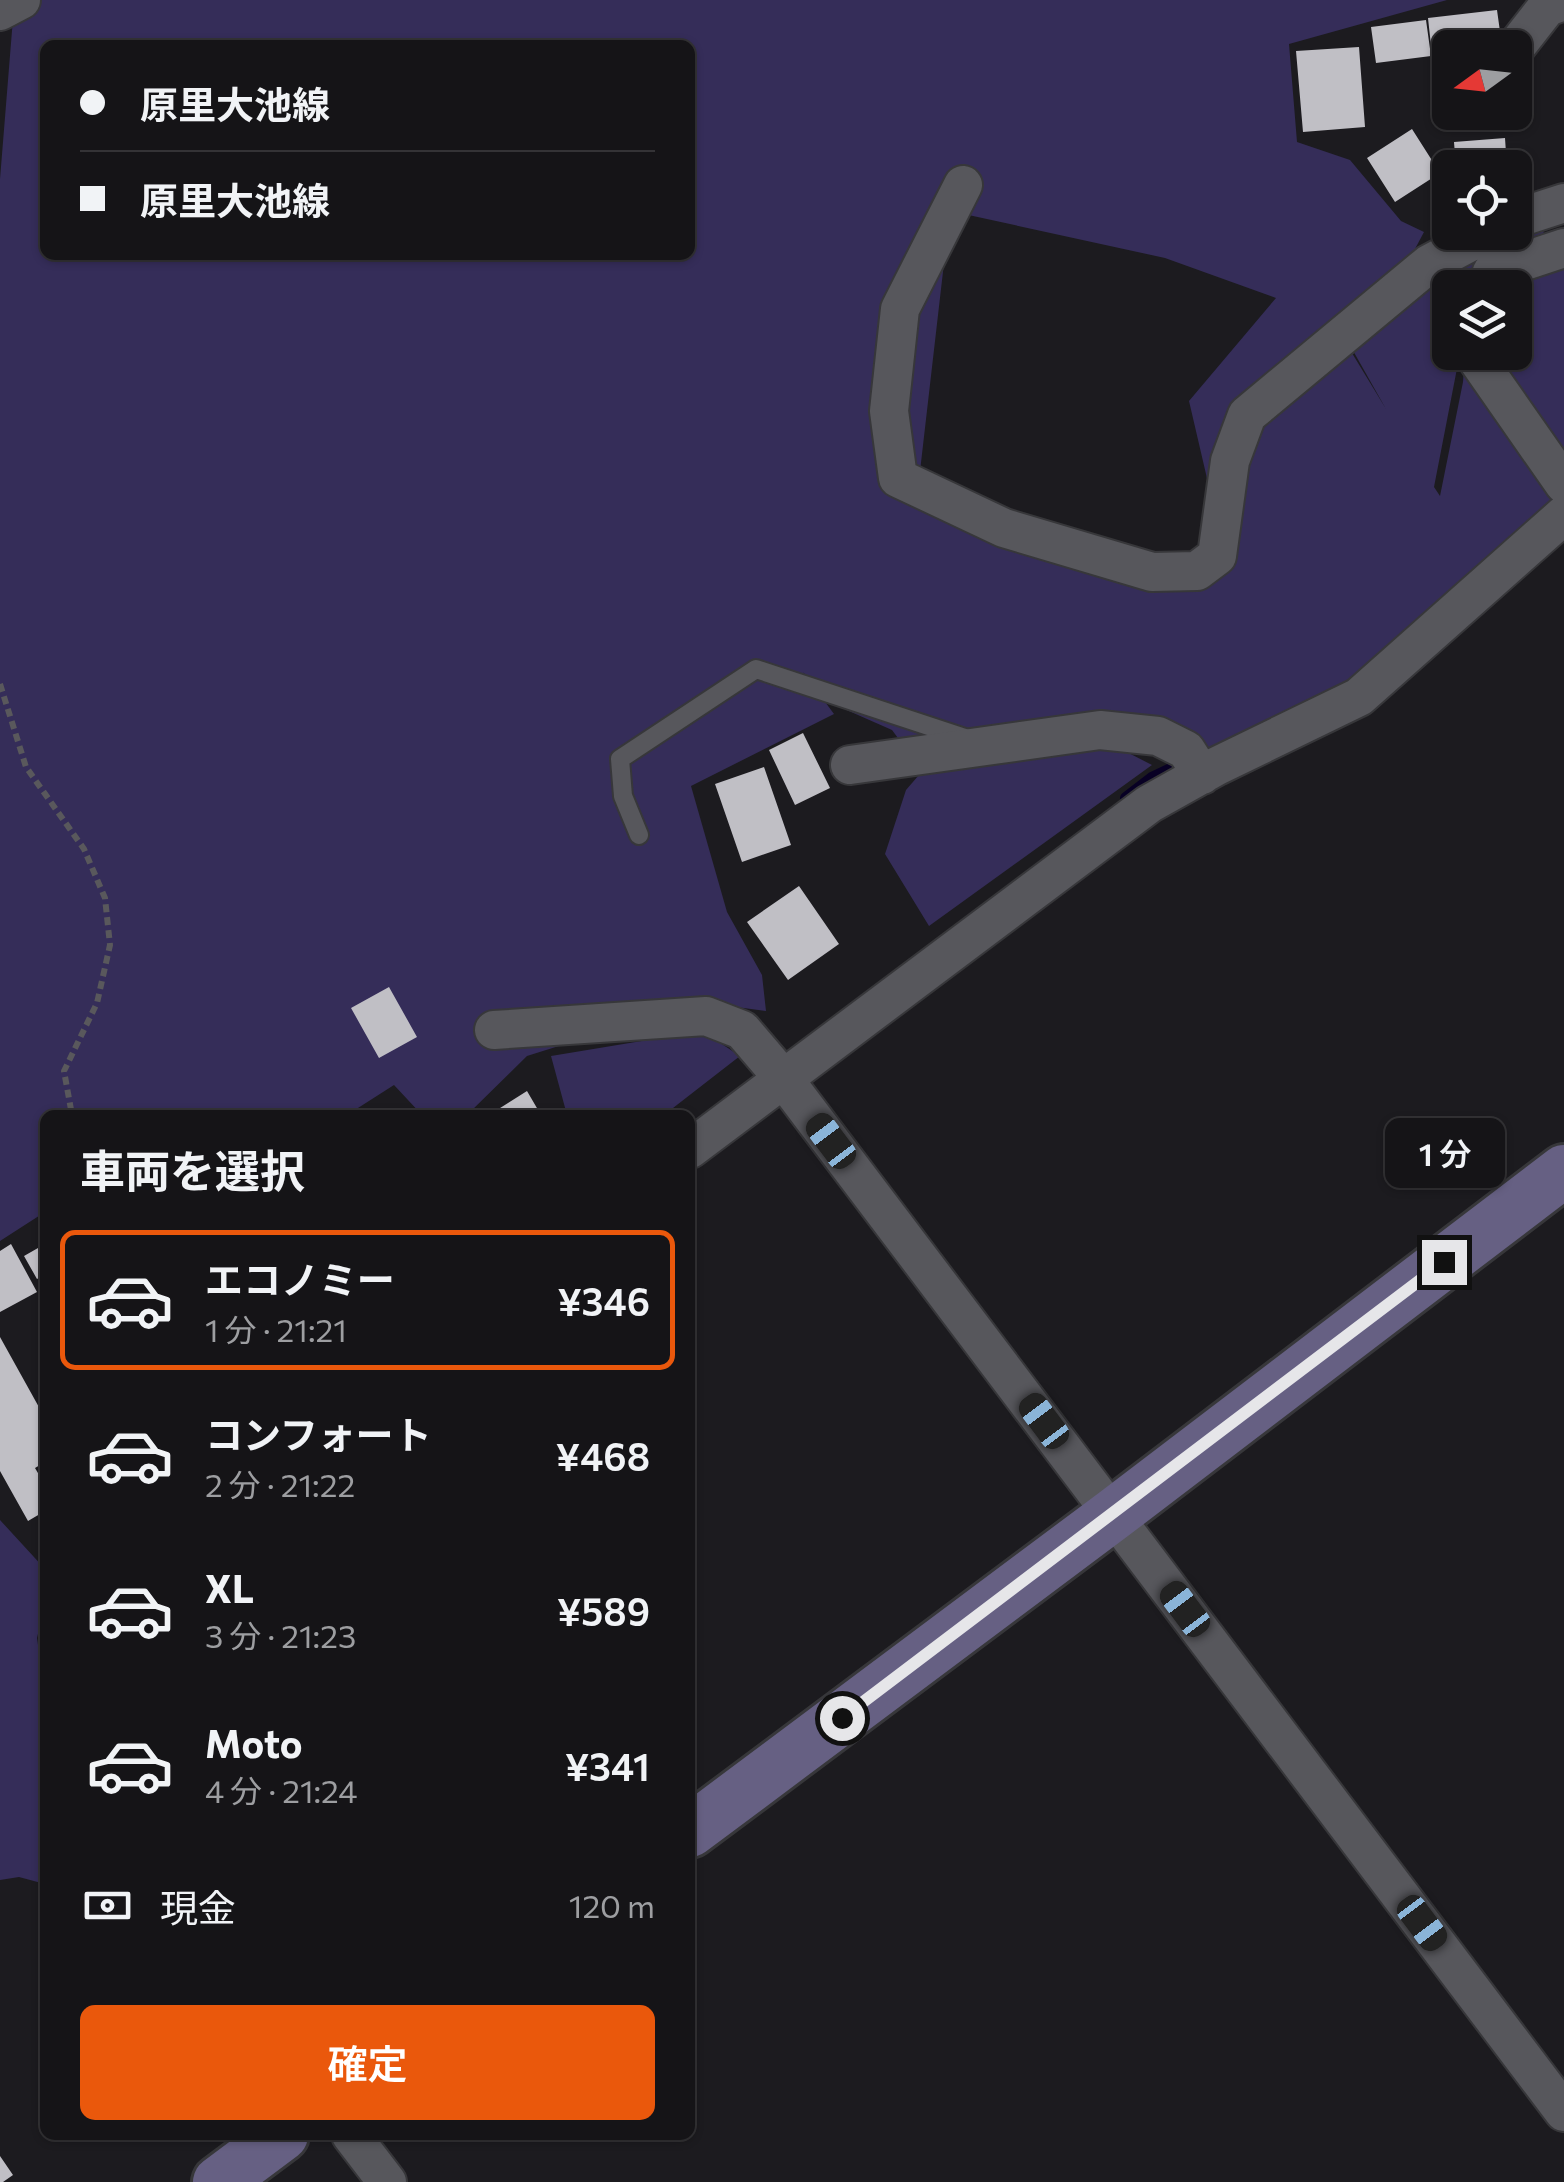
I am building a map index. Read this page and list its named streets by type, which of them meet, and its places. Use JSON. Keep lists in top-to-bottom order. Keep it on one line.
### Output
{"north":"left","page":{"banner":["原里大池線","原里大池線"],"heading":"車両を選択","bubble":"1 分","list":[{"name":"エコノミー","note":"1 分 · 21:21","value":"¥346"},{"name":"コンフォート","note":"2 分 · 21:22","value":"¥468"},{"name":"XL","note":"3 分 · 21:23","value":"¥589"},{"name":"Moto","note":"4 分 · 21:24","value":"¥341"}],"pay":["現金","120 m"],"buttons":"確定"}}
